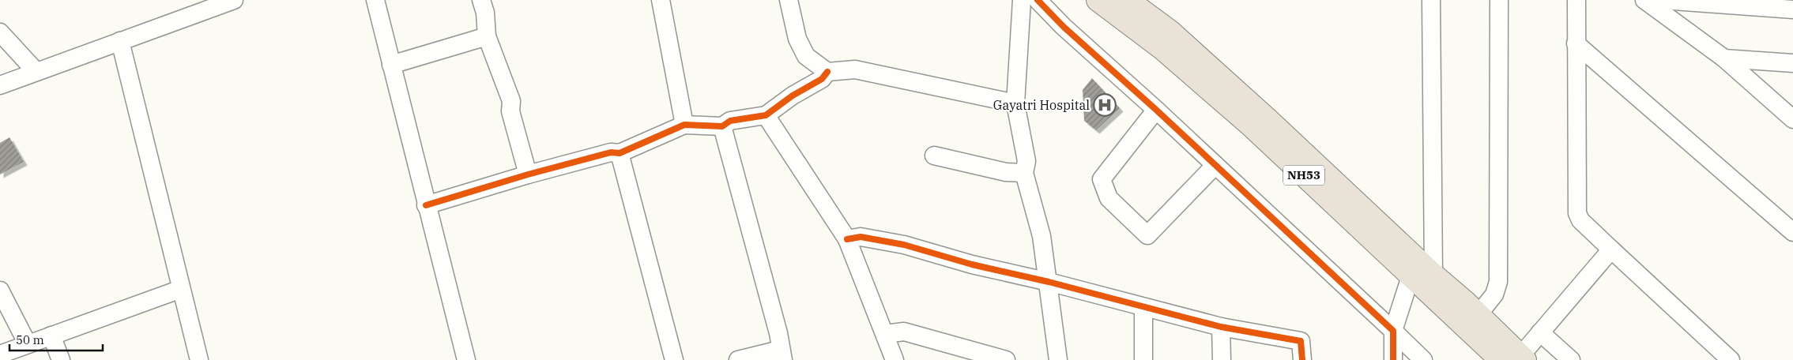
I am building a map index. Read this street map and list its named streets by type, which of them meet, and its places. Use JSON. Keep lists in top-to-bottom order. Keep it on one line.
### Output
{"streets":{"highway":["NH53"]},"places":{"hospital":["Gayatri Hospital"]},"scale_bar":"50 m"}
